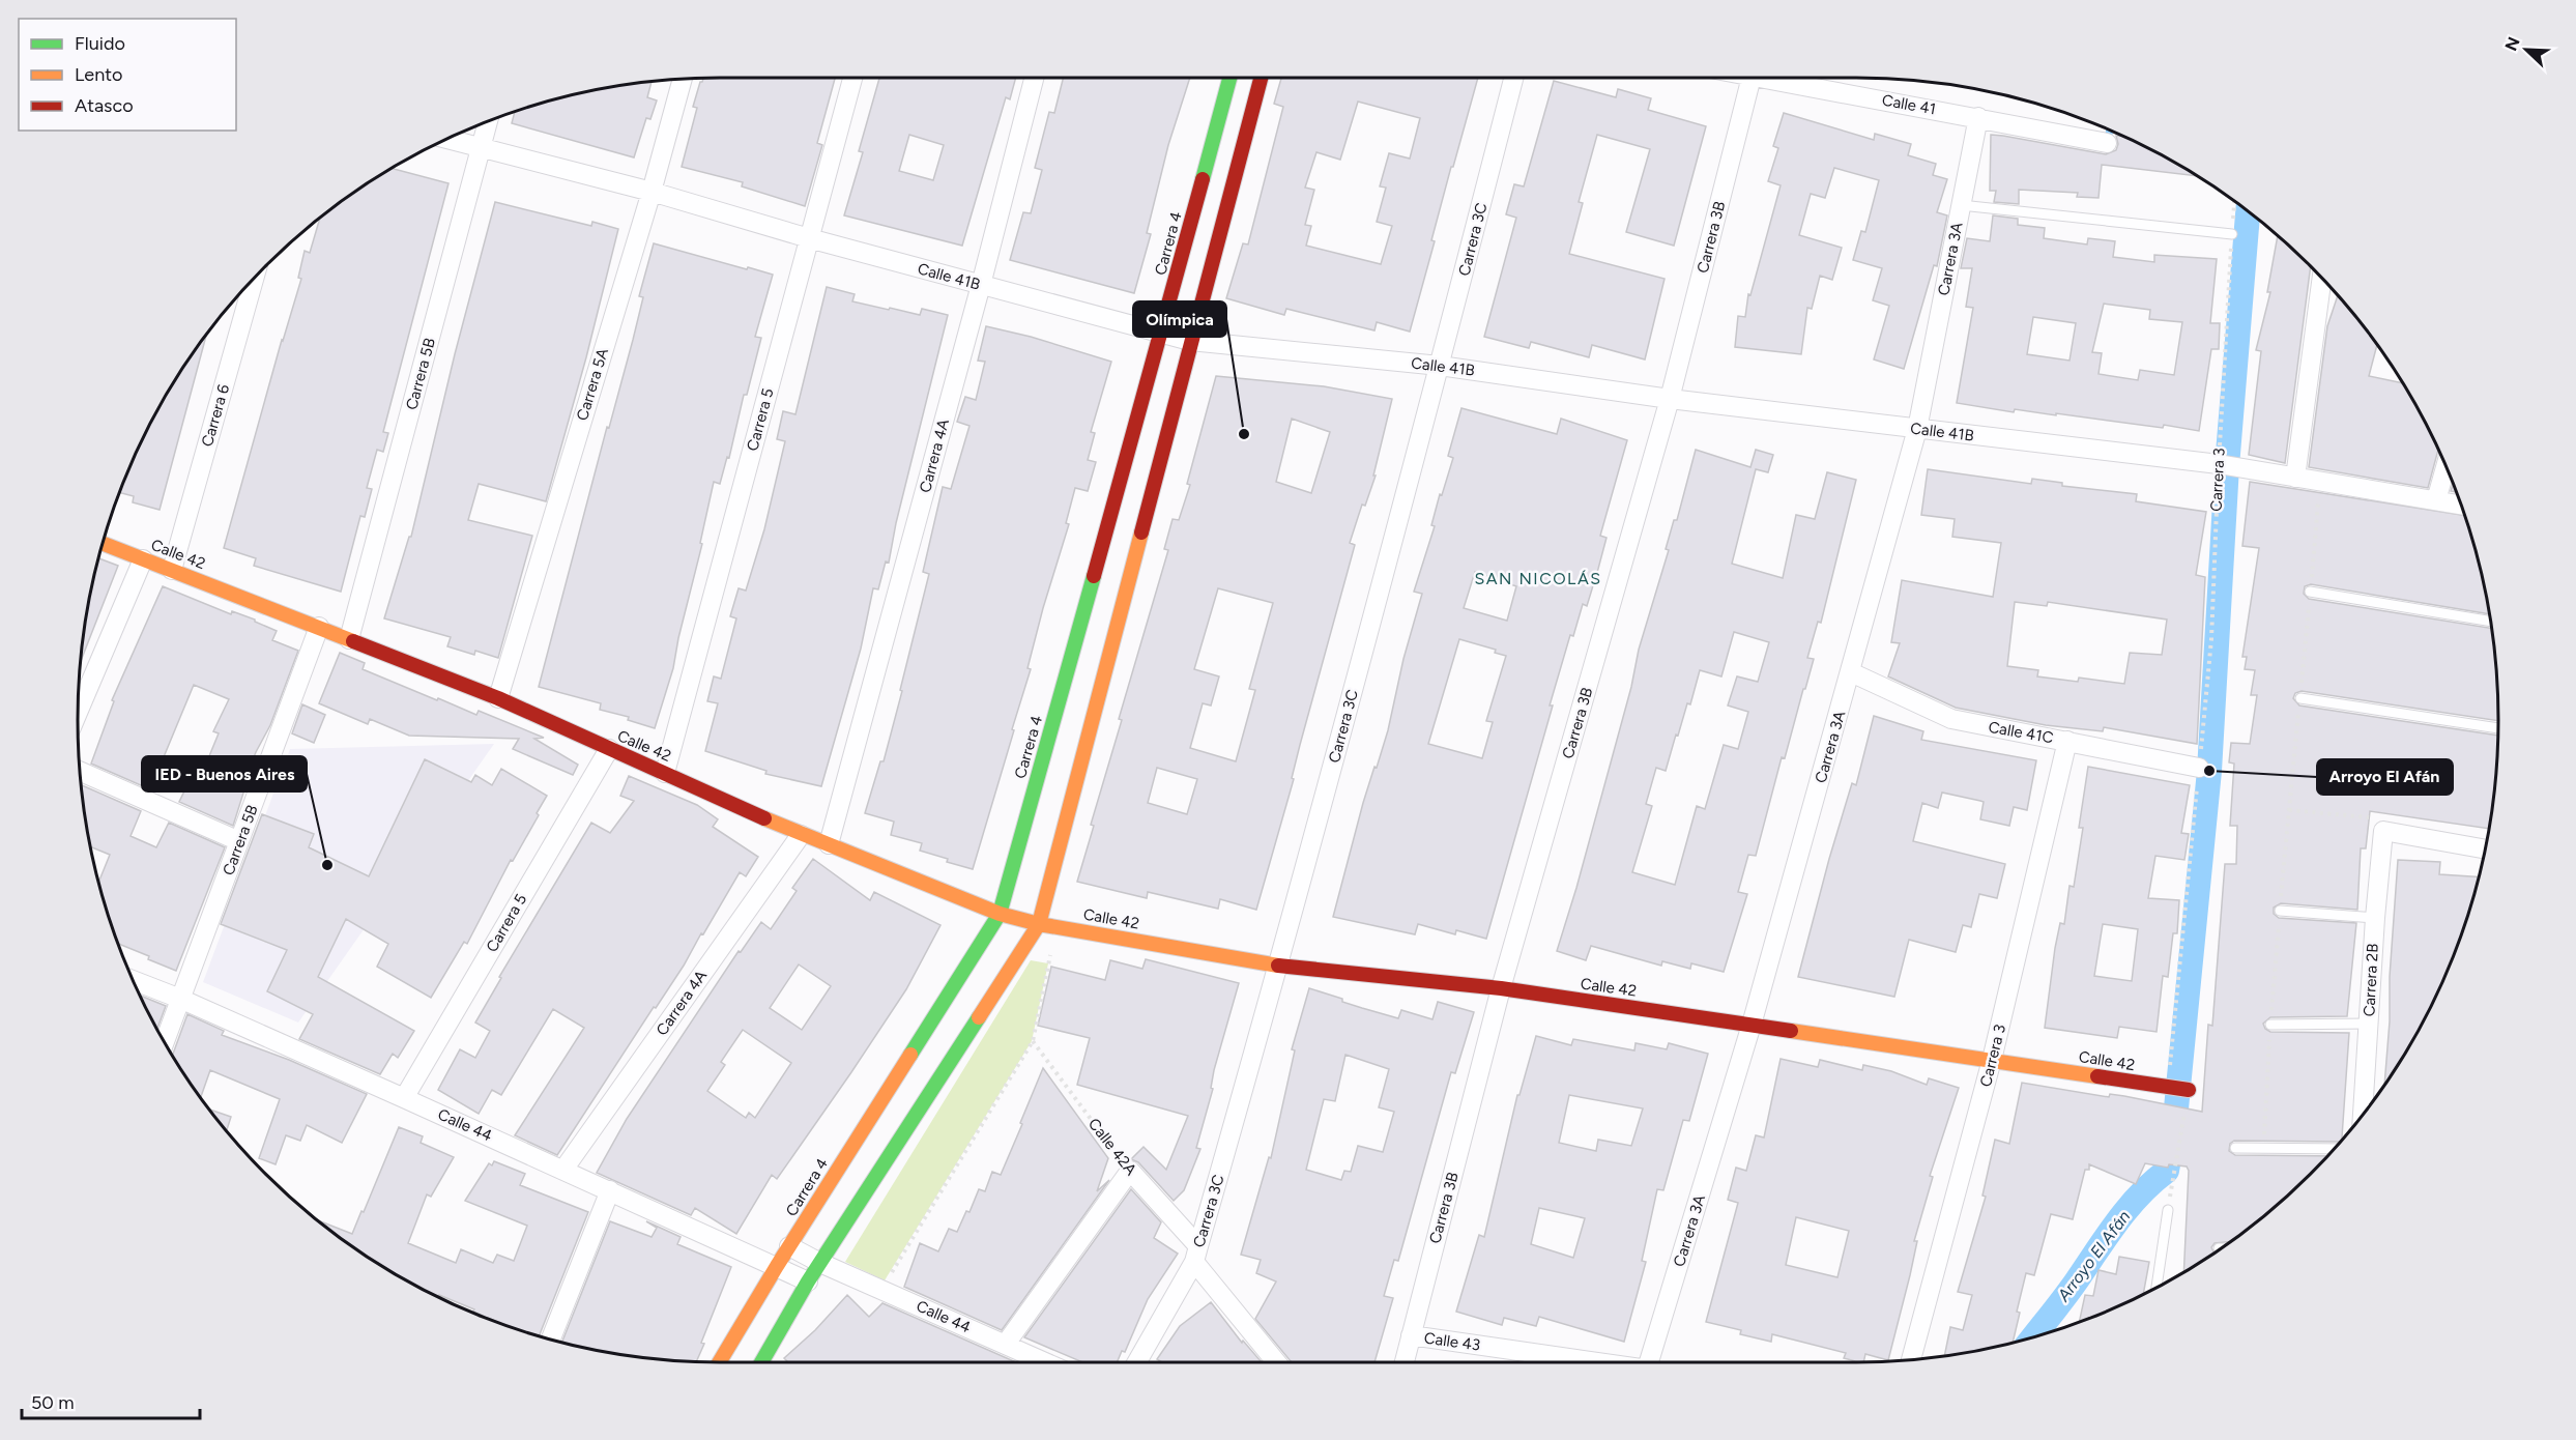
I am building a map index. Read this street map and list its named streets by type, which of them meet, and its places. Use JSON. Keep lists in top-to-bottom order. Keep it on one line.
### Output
{"streets":{"street":["Calle 41","Carrera 3B","Carrera 3C","Carrera 4","Carrera 3A","Calle 41B","Carrera 5B","Carrera 5A","Carrera 6","Carrera 5","Carrera 4A","Carrera 3","Calle 42","Calle 41C","Carrera 2B","Calle 44","Calle 42A","Calle 43"]},"crossings":[["Calle 41","Carrera 3A"],["Carrera 3B","Calle 41B"],["Carrera 3B","Calle 42"],["Carrera 3B","Calle 43"],["Carrera 3C","Calle 41B"],["Carrera 3C","Calle 42"],["Carrera 3C","Calle 42A"],["Carrera 4","Calle 41B"],["Carrera 4","Calle 42"],["Carrera 4","Calle 44"],["Carrera 3A","Calle 41B"],["Carrera 3A","Calle 42"],["Carrera 3A","Calle 41C"],["Calle 41B","Carrera 5B"],["Calle 41B","Carrera 5A"],["Calle 41B","Carrera 5"],["Calle 41B","Carrera 4A"],["Calle 41B","Carrera 3"],["Carrera 5B","Calle 42"],["Carrera 5B","Calle 44"],["Carrera 5A","Calle 42"],["Carrera 6","Calle 42"],["Carrera 5","Calle 42"],["Carrera 5","Calle 44"],["Carrera 4A","Calle 42"],["Carrera 4A","Calle 44"],["Carrera 3","Calle 42"],["Carrera 3","Calle 41C"]],"districts":["SAN NICOLÁS"],"water":["Arroyo El Afán"],"places":["Olímpica","Arroyo El Afán","IED - Buenos Aires"],"legend":["Fluido","Lento","Atasco"],"scale_bar":"50 m","north":"top left"}
